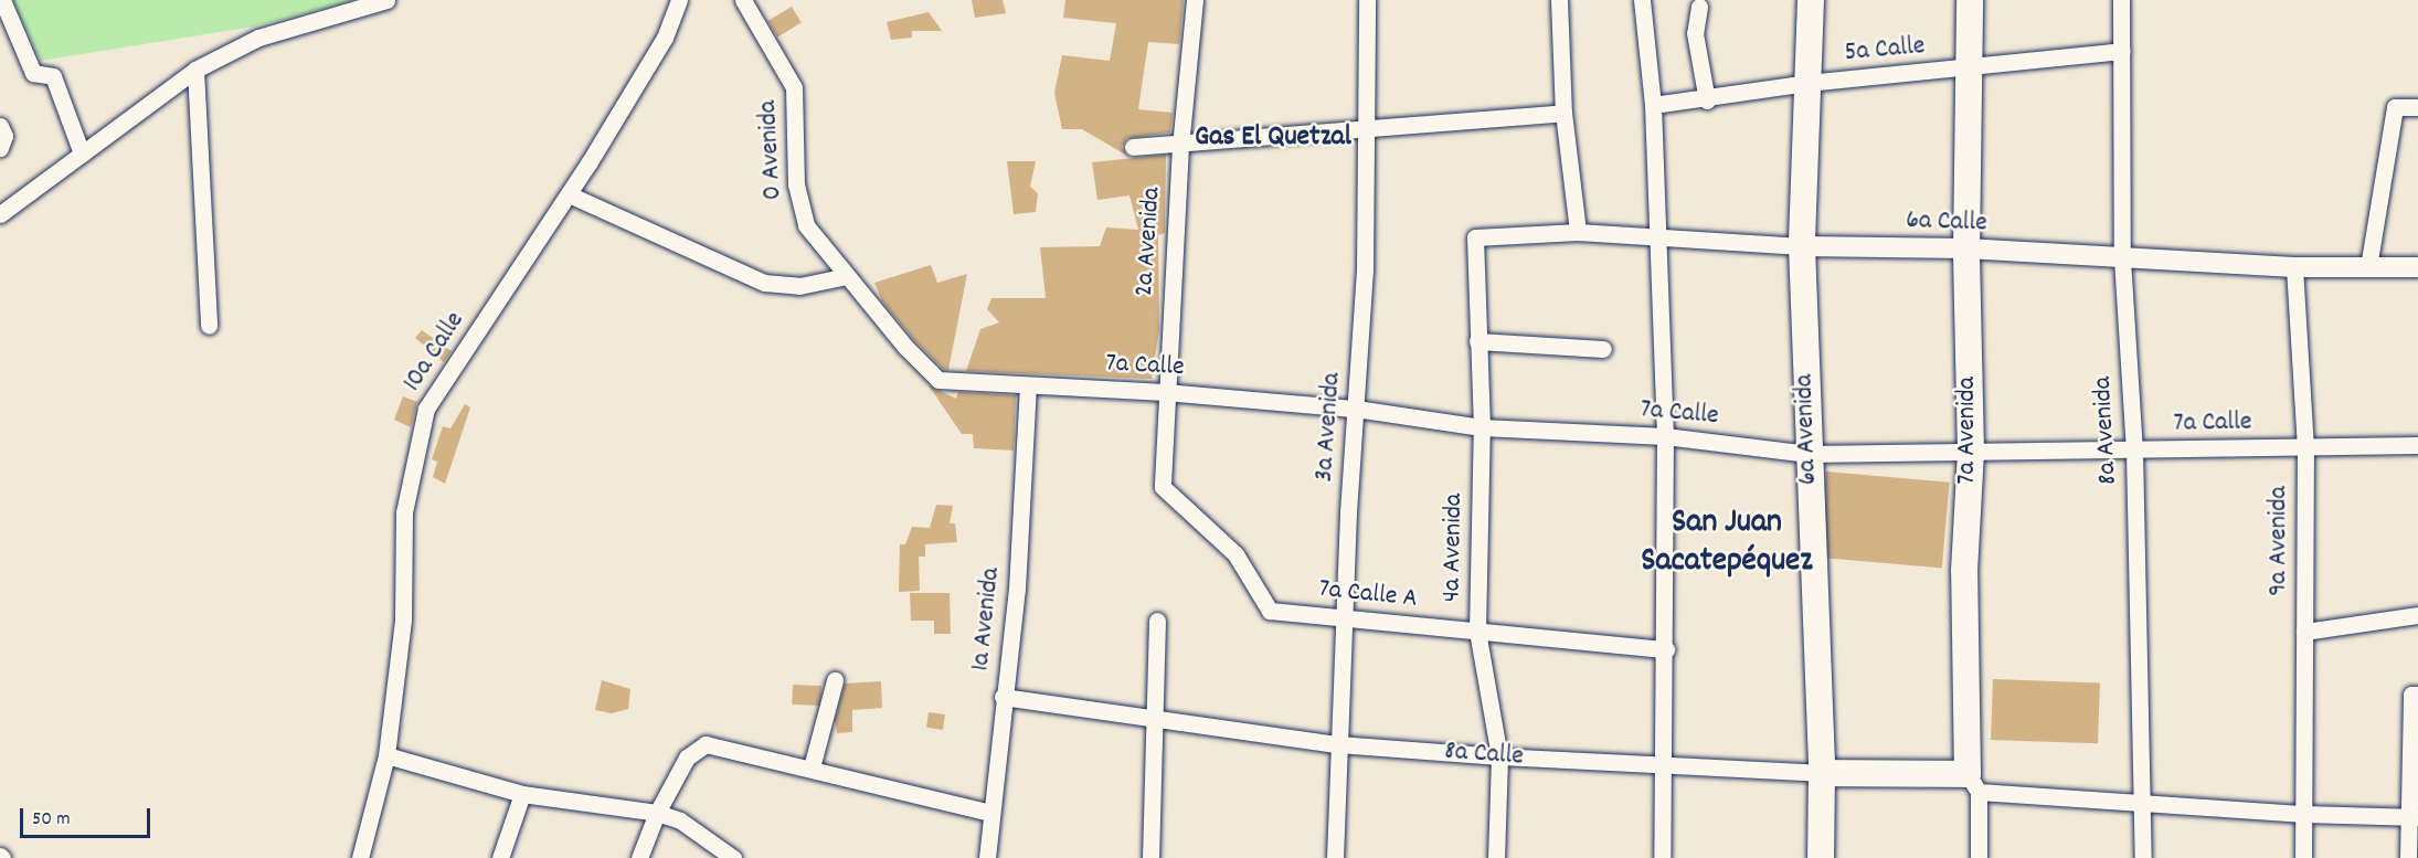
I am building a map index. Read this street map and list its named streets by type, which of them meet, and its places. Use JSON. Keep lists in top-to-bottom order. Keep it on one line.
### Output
{"streets":{"main road":["6a Avenida","7a Avenida","8a Calle"],"street":["5a Calle","0 Avenida","6a Calle","2a Avenida","10a Calle","7a Calle","3a Avenida","8a Avenida","9a Avenida","4a Avenida","7a Calle A","1a Avenida"]},"crossings":[["5a Calle","6a Avenida"],["5a Calle","7a Avenida"],["5a Calle","8a Avenida"],["0 Avenida","7a Calle"],["6a Calle","6a Avenida"],["6a Calle","7a Avenida"],["6a Calle","8a Avenida"],["6a Calle","9a Avenida"],["6a Calle","4a Avenida"],["2a Avenida","7a Calle"],["2a Avenida","7a Calle A"],["7a Calle","3a Avenida"],["7a Calle","6a Avenida"],["7a Calle","7a Avenida"],["7a Calle","8a Avenida"],["7a Calle","9a Avenida"],["7a Calle","4a Avenida"],["7a Calle","1a Avenida"],["3a Avenida","7a Calle A"],["3a Avenida","8a Calle"],["6a Avenida","8a Calle"],["7a Avenida","8a Calle"],["4a Avenida","7a Calle A"],["4a Avenida","8a Calle"],["1a Avenida","8a Calle"]],"districts":["Gas El Quetzal","San Juan Sacatepéquez"],"scale_bar":"50 m"}
